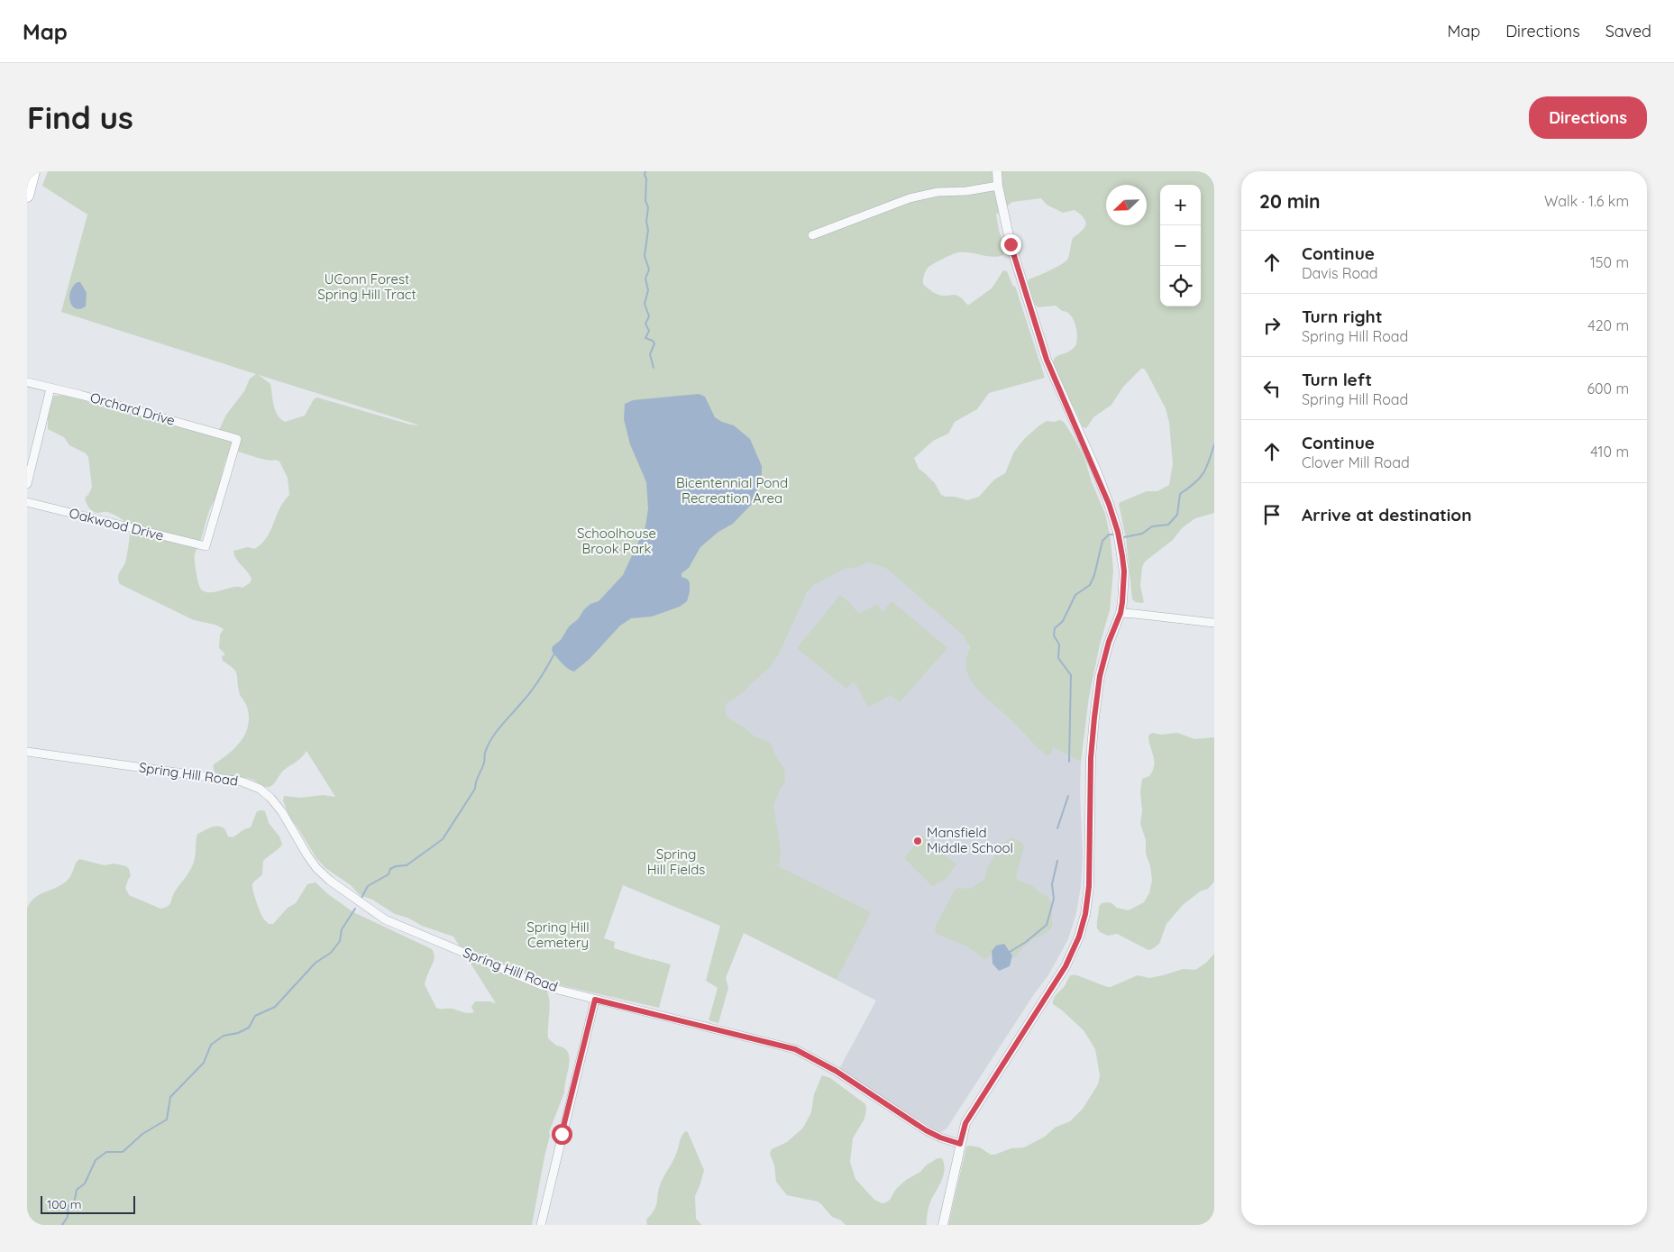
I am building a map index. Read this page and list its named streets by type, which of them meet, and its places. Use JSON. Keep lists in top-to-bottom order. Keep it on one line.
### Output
{"streets":{"street":["Orchard Drive","Oakwood Drive","Spring Hill Road"]},"crossings":[["Orchard Drive","Oakwood Drive"]],"parks":["UConn Forest Spring Hill Tract","Bicentennial Pond Recreation Area","Schoolhouse Brook Park","Spring Hill Fields","Spring Hill Cemetery"],"places":["Mansfield Middle School"],"scale_bar":"100 m","north":"bottom left","page":{"header":"Map","nav":["Map","Directions","Saved"],"buttons":"Directions","title":"Find us","heading":["20 min","Walk · 1.6 km"],"map_buttons":["+","−"],"list":[["Continue","Davis Road","150 m"],["Turn right","Spring Hill Road","420 m"],["Turn left","Spring Hill Road","600 m"],["Continue","Clover Mill Road","410 m"],"Arrive at destination"],"scale":"100 m"}}
